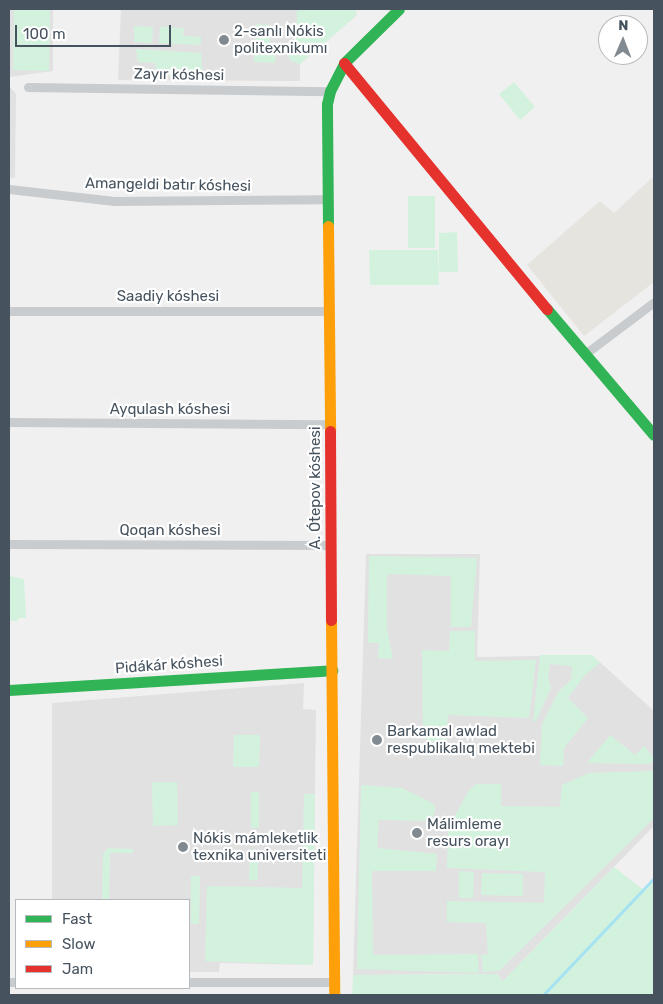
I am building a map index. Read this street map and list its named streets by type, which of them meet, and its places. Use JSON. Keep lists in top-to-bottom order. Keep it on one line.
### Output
{"streets":{"main road":["A. Ótepov kóshesi","Pidákár kóshesi"],"street":["Zayır kóshesi","Amangeldi batır kóshesi","Saadiy kóshesi","Ayqulash kóshesi","Qoqan kóshesi"]},"crossings":[["Zayır kóshesi","A. Ótepov kóshesi"],["Amangeldi batır kóshesi","A. Ótepov kóshesi"],["Saadiy kóshesi","A. Ótepov kóshesi"],["Ayqulash kóshesi","A. Ótepov kóshesi"],["A. Ótepov kóshesi","Qoqan kóshesi"],["A. Ótepov kóshesi","Pidákár kóshesi"]],"places":["2-sanlı Nókis politexnikumı","Barkamal awlad respublikalıq mektebi","Málimleme resurs orayı","Nókis mámleketlik texnika universiteti"],"legend":["Fast","Slow","Jam"],"scale_bar":"100 m","north":"top"}
